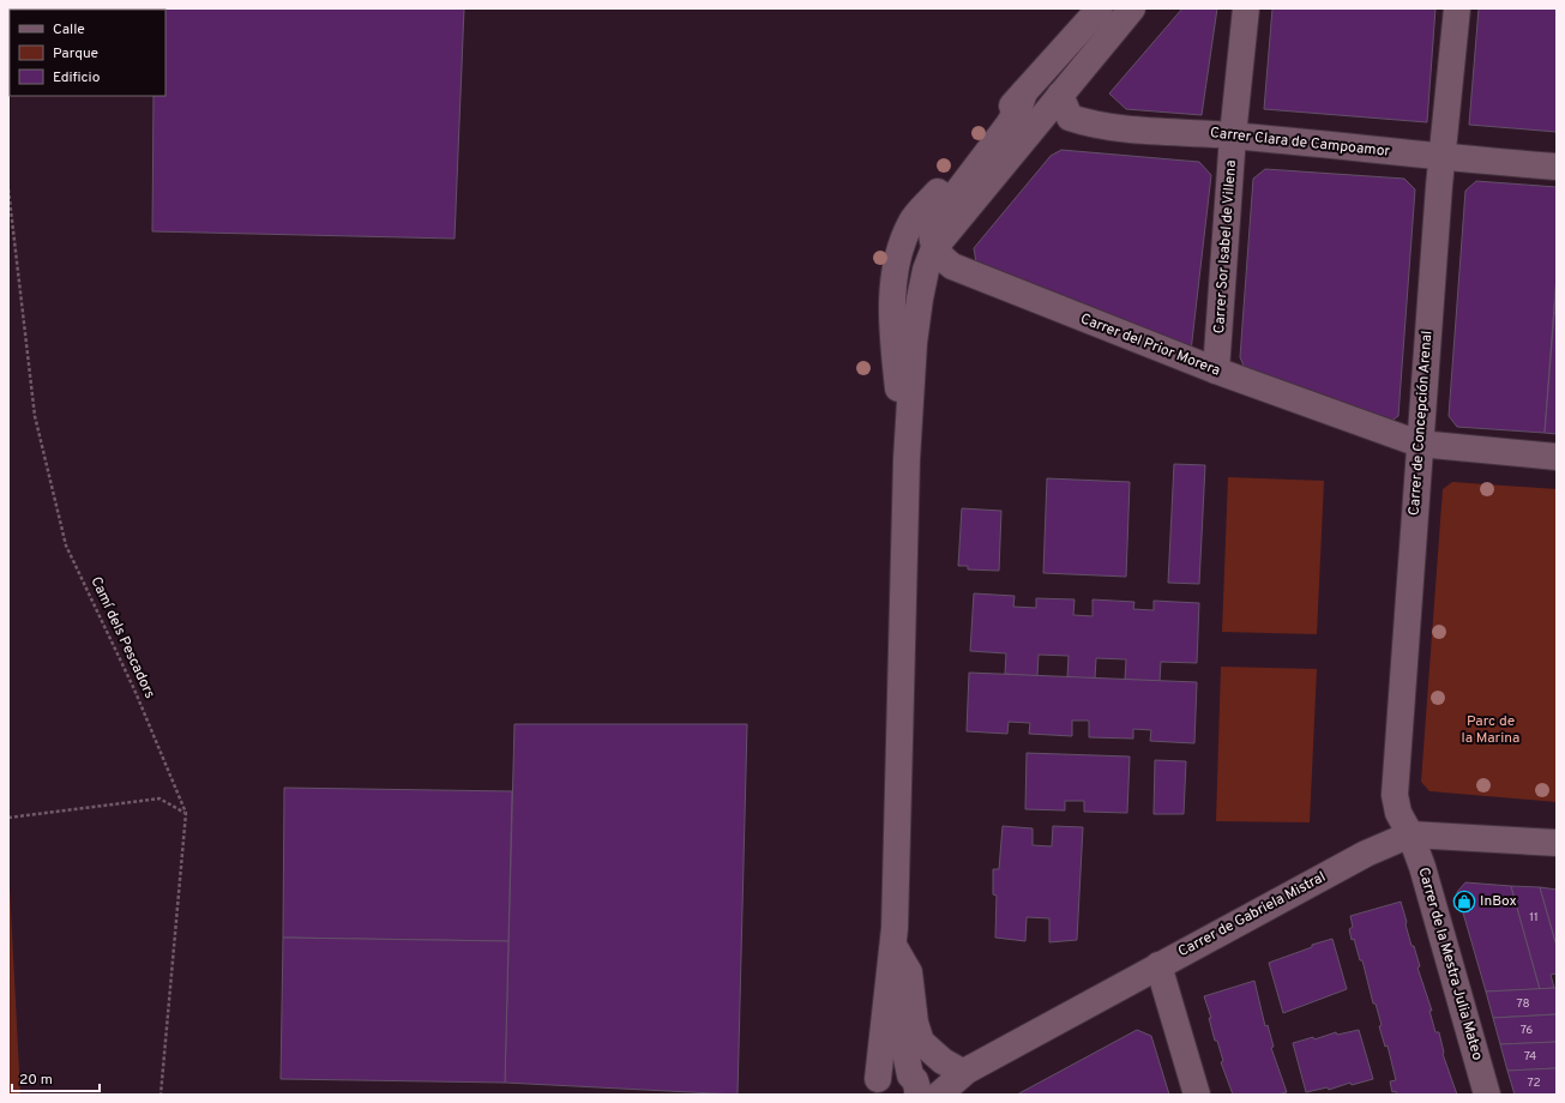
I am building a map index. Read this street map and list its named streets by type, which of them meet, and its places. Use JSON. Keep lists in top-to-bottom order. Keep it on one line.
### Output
{"streets":{"street":["Carrer Clara de Campoamor","Carrer Sor Isabel de Villena","Carrer del Prior Morera","Carrer de Concepción Arenal","Carrer de Gabriela Mistral","Carrer de la Mestra Julia Mateo"],"path":["Camí dels Pescadors"]},"crossings":[["Carrer Clara de Campoamor","Carrer Sor Isabel de Villena"],["Carrer Clara de Campoamor","Carrer de Concepción Arenal"],["Carrer Sor Isabel de Villena","Carrer del Prior Morera"],["Carrer del Prior Morera","Carrer de Concepción Arenal"],["Carrer de Concepción Arenal","Carrer de Gabriela Mistral"],["Carrer de Concepción Arenal","Carrer de la Mestra Julia Mateo"],["Carrer de Gabriela Mistral","Carrer de la Mestra Julia Mateo"]],"parks":["Parc de la Marina"],"places":{"shop":["InBox"]},"house_numbers":["11","78","76","74","72"],"legend":["Calle","Parque","Edificio"],"scale_bar":"20 m"}
